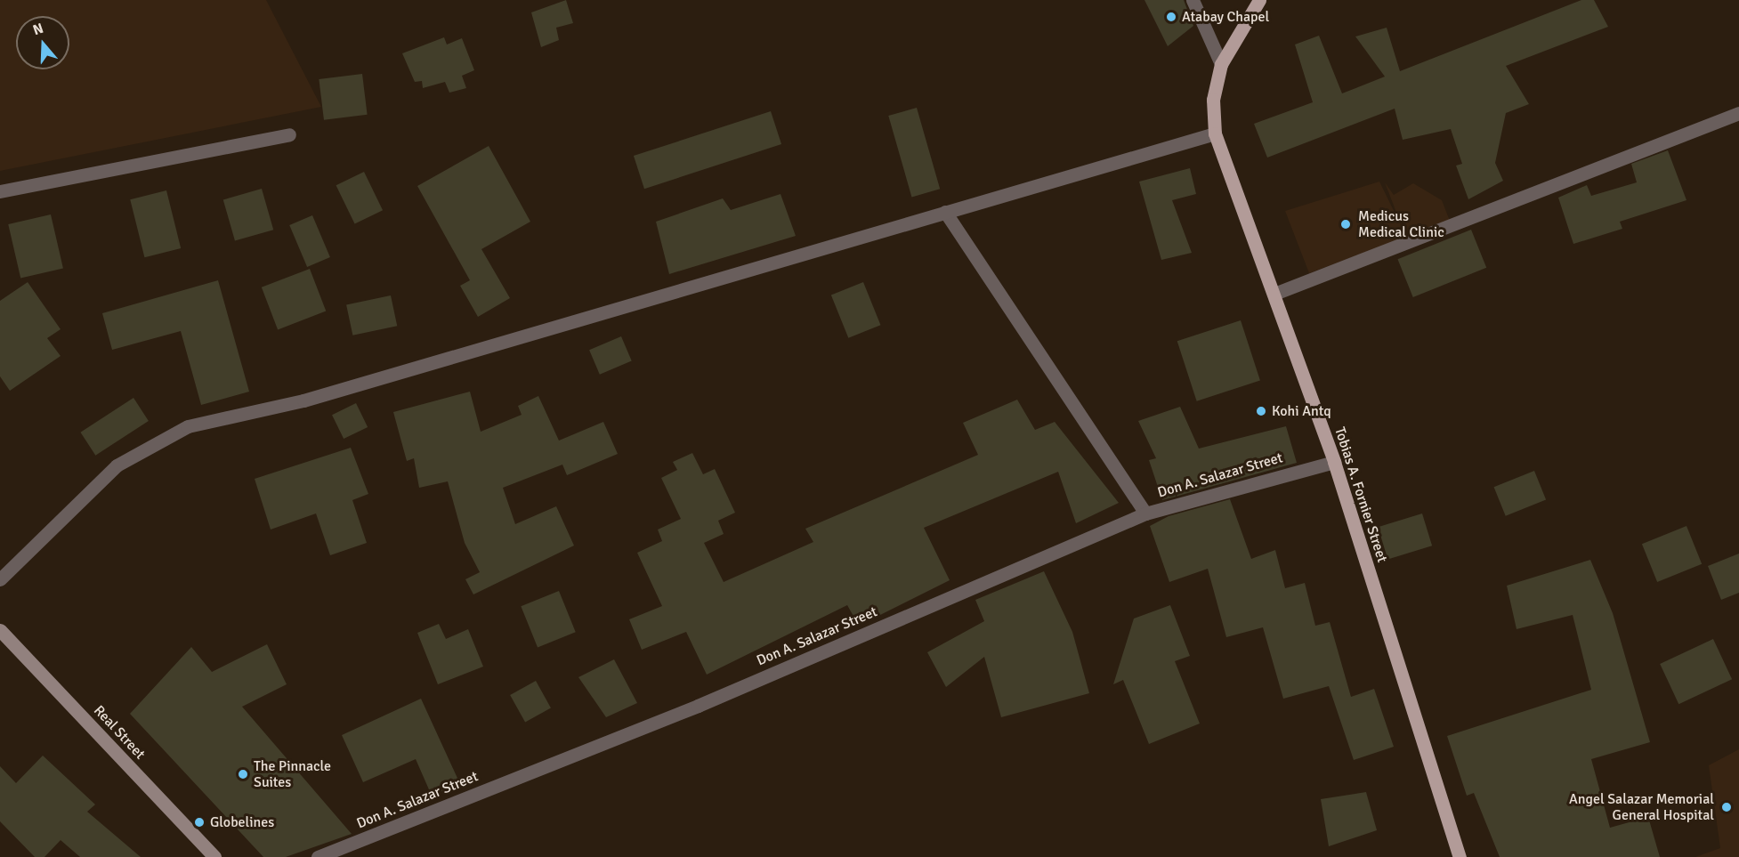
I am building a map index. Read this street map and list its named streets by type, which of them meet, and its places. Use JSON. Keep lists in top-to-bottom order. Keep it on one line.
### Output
{"streets":{"main road":["Tobias A. Fornier Street","Real Street"],"street":["Don A. Salazar Street"]},"crossings":[["Don A. Salazar Street","Tobias A. Fornier Street"]],"places":["Atabay Chapel","Medicus Medical Clinic","Kohi Antq","The Pinnacle Suites","Angel Salazar Memorial General Hospital","Globelines"],"north":"top"}
